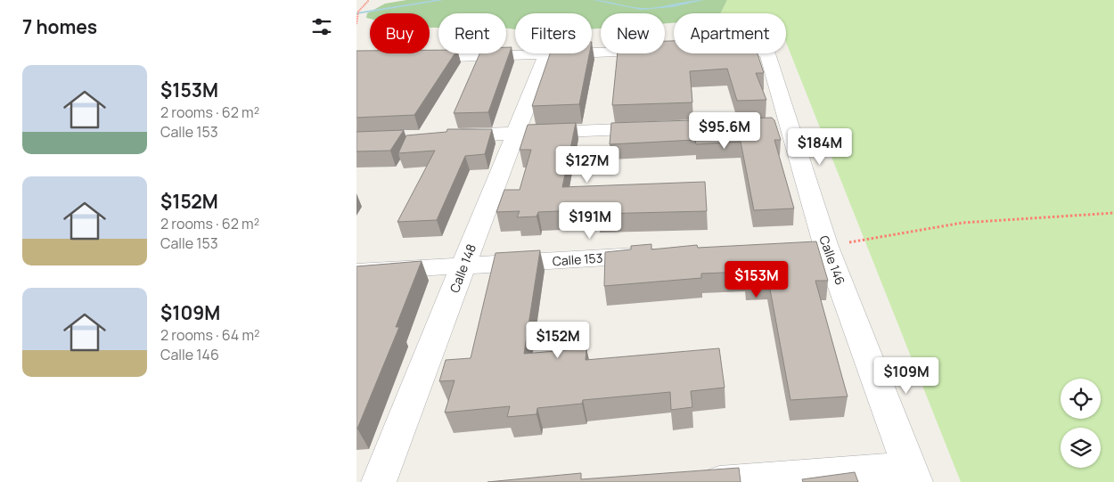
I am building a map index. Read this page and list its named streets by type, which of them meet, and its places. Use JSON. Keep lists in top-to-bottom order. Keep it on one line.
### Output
{"streets":{"street":["Calle 153","Calle 146","Calle 148"]},"crossings":[["Calle 153","Calle 148"]],"page":{"heading":"7 homes","chip":["Buy","Rent","Filters","New","Apartment"],"list":[{"name":"$153M","note":"2 rooms · 62 m² · Calle 153"},{"name":"$152M","note":"2 rooms · 62 m² · Calle 153"},{"name":"$109M","note":"2 rooms · 64 m² · Calle 146"}],"price":["$95.6M","$184M","$127M","$191M","$153M","$152M","$109M"]}}
